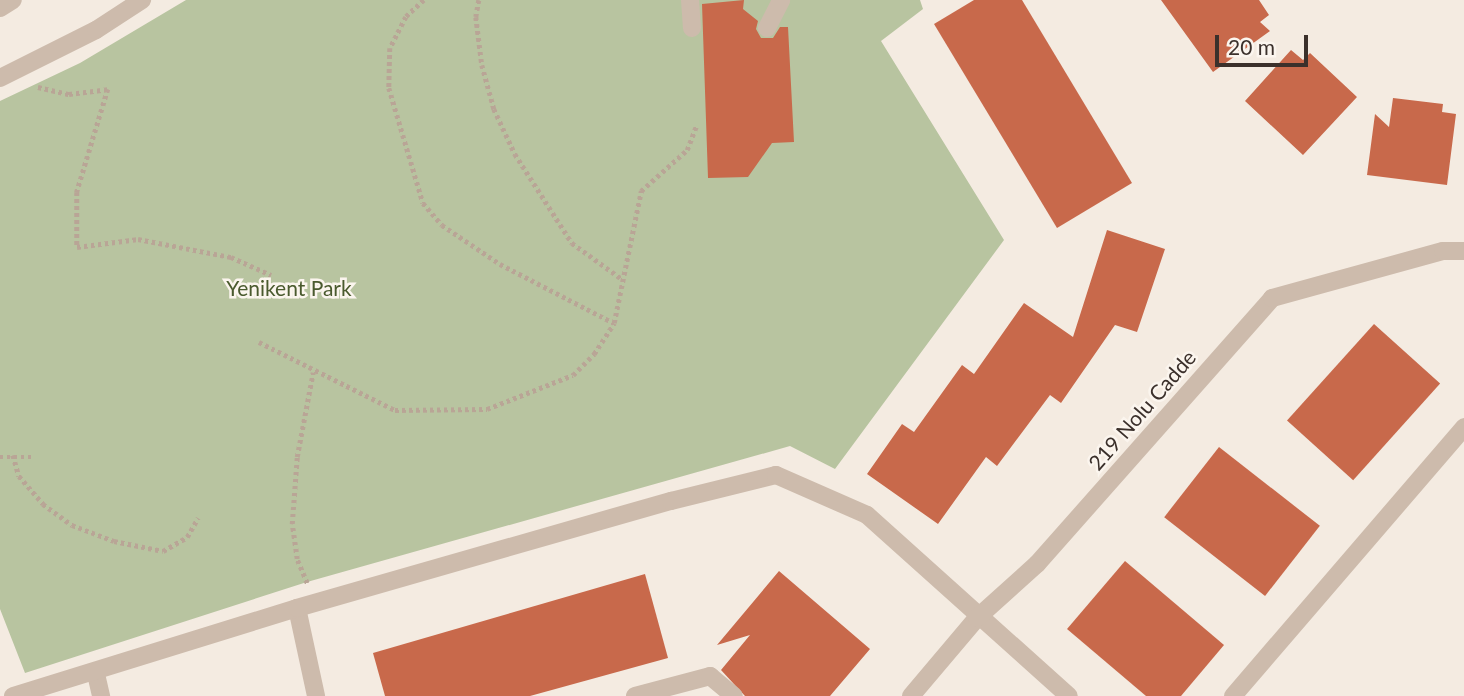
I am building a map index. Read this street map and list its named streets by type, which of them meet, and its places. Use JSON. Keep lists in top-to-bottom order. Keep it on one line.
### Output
{"streets":{"street":["219 Nolu Cadde"]},"parks":["Yenikent Park"],"scale_bar":"20 m"}
